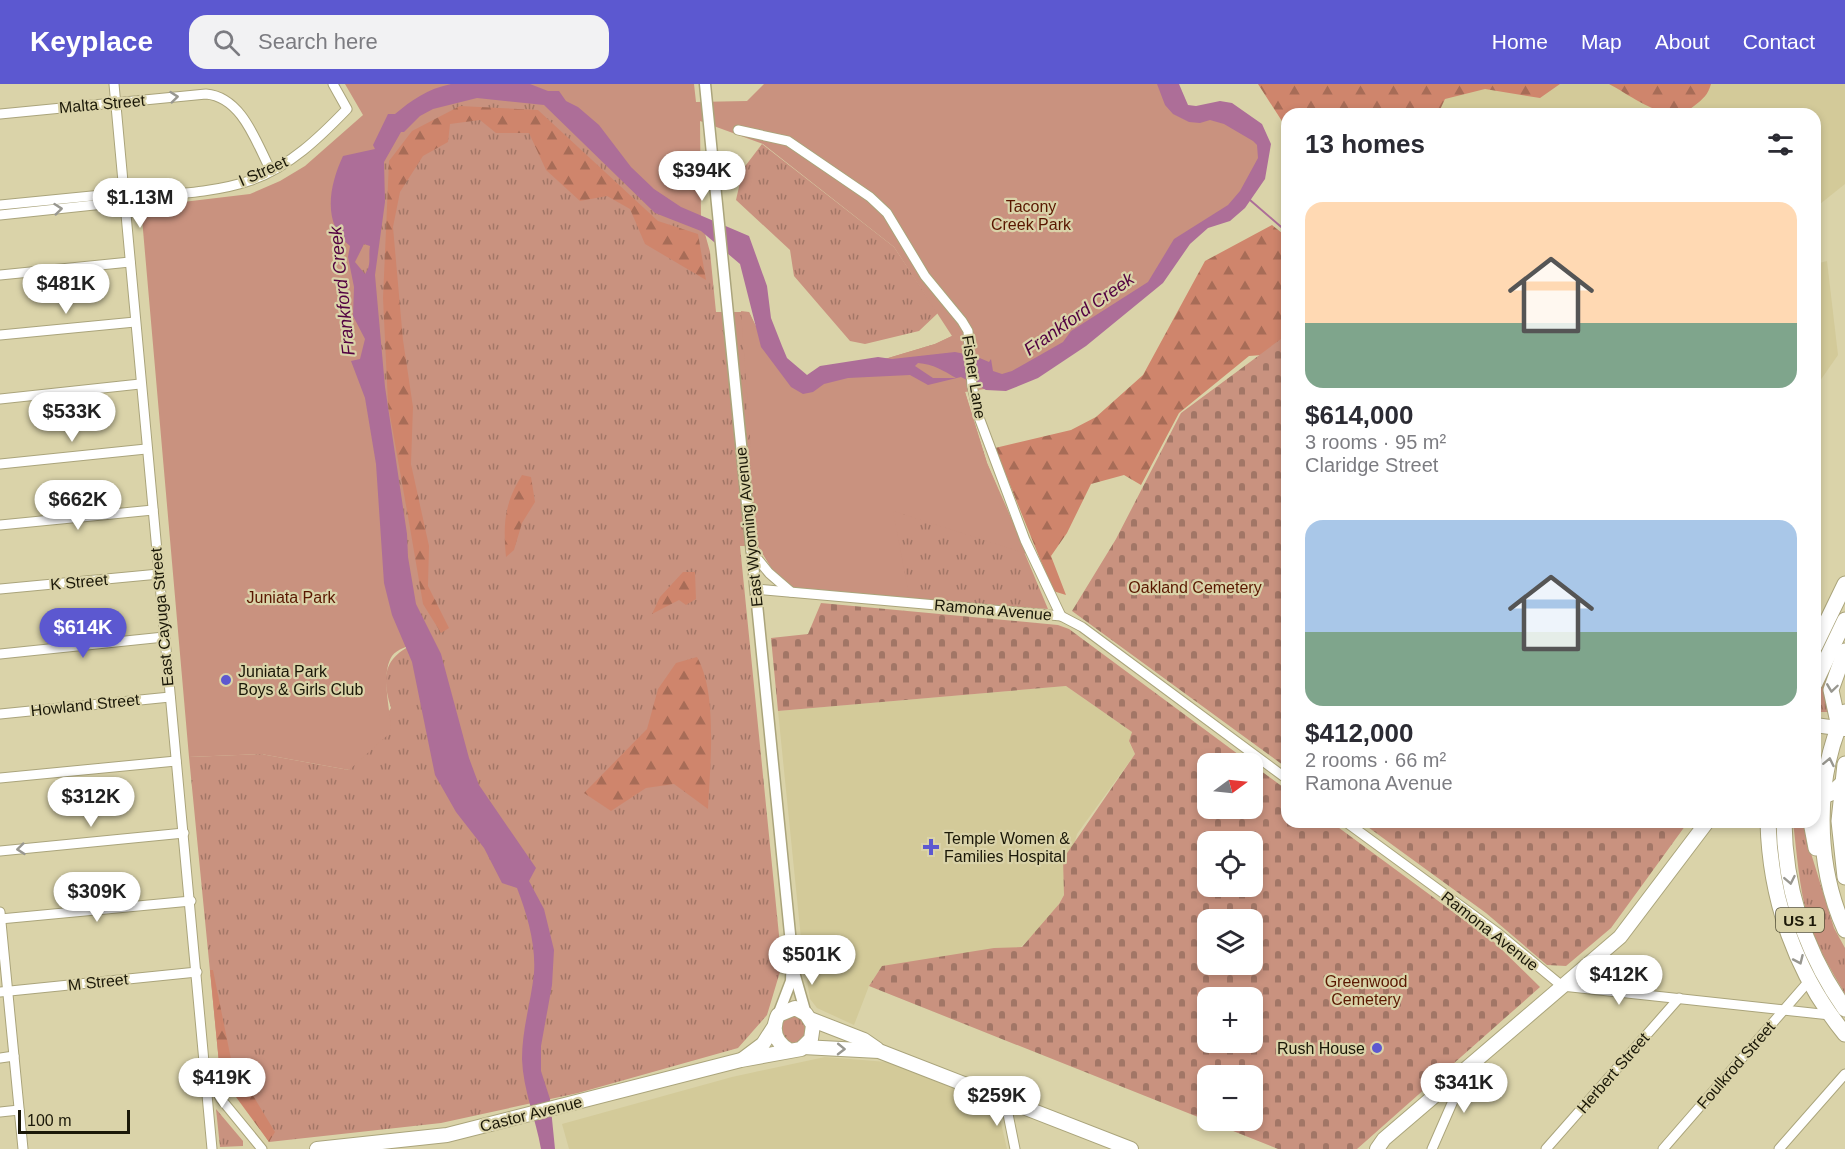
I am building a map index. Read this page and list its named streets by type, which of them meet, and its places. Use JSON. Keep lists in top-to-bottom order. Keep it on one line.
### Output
{"streets":{"highway":["US 1"],"main road":["Castor Avenue"],"street":["Malta Street","I Street","Fisher Lane","East Wyoming Avenue","K Street","Ramona Avenue","East Cayuga Street","Howland Street","M Street","Foulkrod Street","Herbert Street"]},"crossings":[["Malta Street","I Street"],["Malta Street","East Cayuga Street"],["I Street","East Cayuga Street"],["Fisher Lane","Ramona Avenue"],["East Wyoming Avenue","Ramona Avenue"],["East Wyoming Avenue","Castor Avenue"],["K Street","East Cayuga Street"],["East Cayuga Street","Howland Street"],["East Cayuga Street","M Street"],["US 1","Foulkrod Street"]],"one_way":["Malta Street"],"water":["Frankford Creek"],"parks":["Tacony Creek Park","Oakland Cemetery","Juniata Park","Greenwood Cemetery"],"places":{"other":["Juniata Park Boys & Girls Club","Rush House"],"health":["Temple Women & Families Hospital"]},"scale_bar":"100 m","north":"right","page":{"header":"Keyplace","search":"Search here","nav":["Home","Map","About","Contact"],"heading":"13 homes","price":["$394K","$1.13M","$481K","$533K","$662K","$614K","$312K","$309K","$501K","$412K","$419K","$341K","$259K"],"list":[{"name":"$614,000","note":"3 rooms · 95 m² · Claridge Street"},{"name":"$412,000","note":"2 rooms · 66 m² · Ramona Avenue"}],"map_buttons":["+","−"],"scale":"100 m"}}
